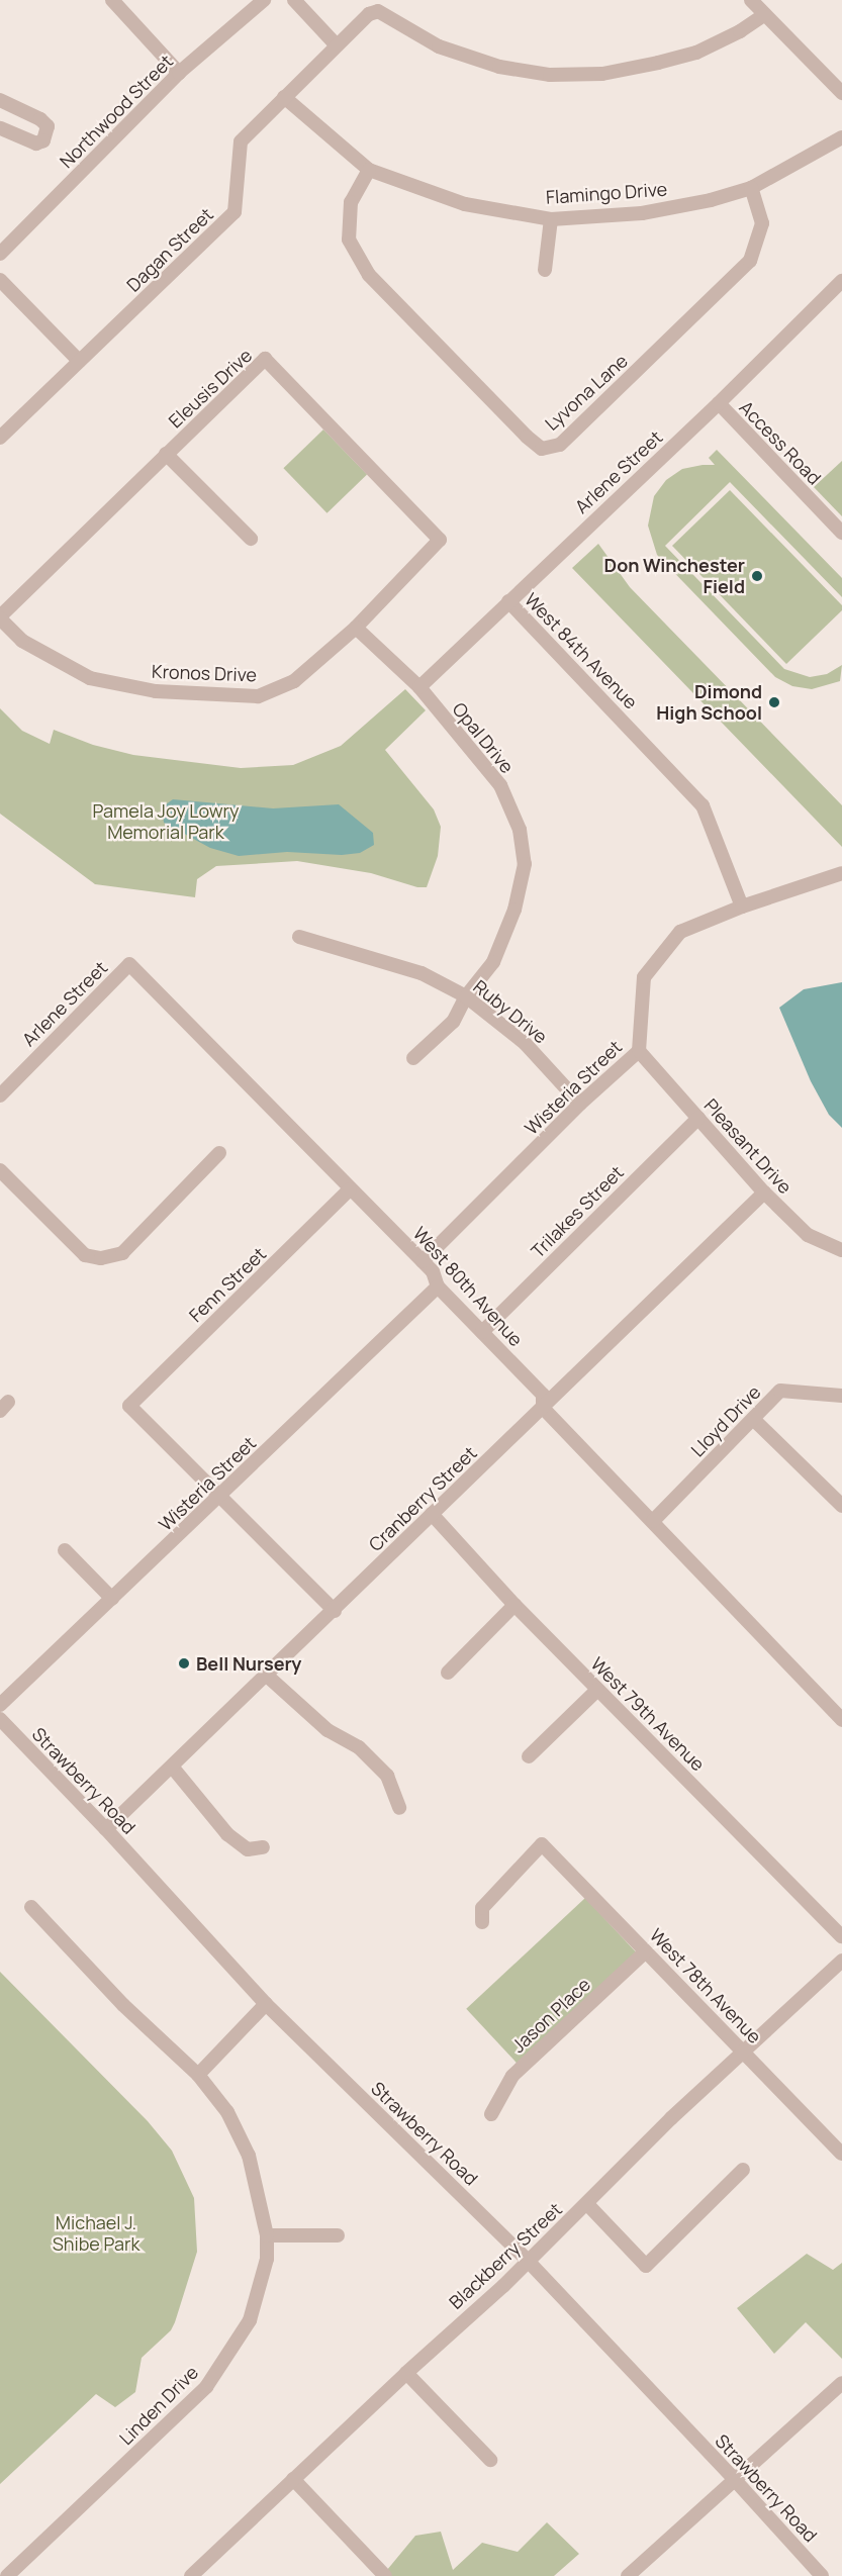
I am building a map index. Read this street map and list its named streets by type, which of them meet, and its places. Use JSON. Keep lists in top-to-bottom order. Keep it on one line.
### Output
{"streets":{"street":["Northwood Street","Flamingo Drive","Dagan Street","Eleusis Drive","Lyvona Lane","Access Road","Arlene Street","West 84th Avenue","Kronos Drive","Opal Drive","Ruby Drive","Wisteria Street","Pleasant Drive","Trilakes Street","Fenn Street","West 80th Avenue","Lloyd Drive","Cranberry Street","West 79th Avenue","Strawberry Road","West 78th Avenue","Jason Place","Blackberry Street","Linden Drive"]},"crossings":[["Flamingo Drive","Dagan Street"],["Flamingo Drive","Lyvona Lane"],["Eleusis Drive","Kronos Drive"],["Access Road","Arlene Street"],["Arlene Street","West 84th Avenue"],["Arlene Street","Opal Drive"],["Arlene Street","West 80th Avenue"],["West 84th Avenue","Wisteria Street"],["Kronos Drive","Opal Drive"],["Opal Drive","Ruby Drive"],["Ruby Drive","Wisteria Street"],["Wisteria Street","Pleasant Drive"],["Wisteria Street","Fenn Street"],["Wisteria Street","West 80th Avenue"],["Pleasant Drive","Trilakes Street"],["Pleasant Drive","Cranberry Street"],["Trilakes Street","West 80th Avenue"],["Fenn Street","West 80th Avenue"],["West 80th Avenue","Lloyd Drive"],["West 80th Avenue","Cranberry Street"],["Cranberry Street","West 79th Avenue"],["Cranberry Street","Strawberry Road"],["Strawberry Road","Blackberry Street"],["West 78th Avenue","Jason Place"],["West 78th Avenue","Blackberry Street"]],"parks":["Pamela Joy Lowry Memorial Park","Michael J. Shibe Park"],"places":["Don Winchester Field","Dimond High School","Bell Nursery"]}
